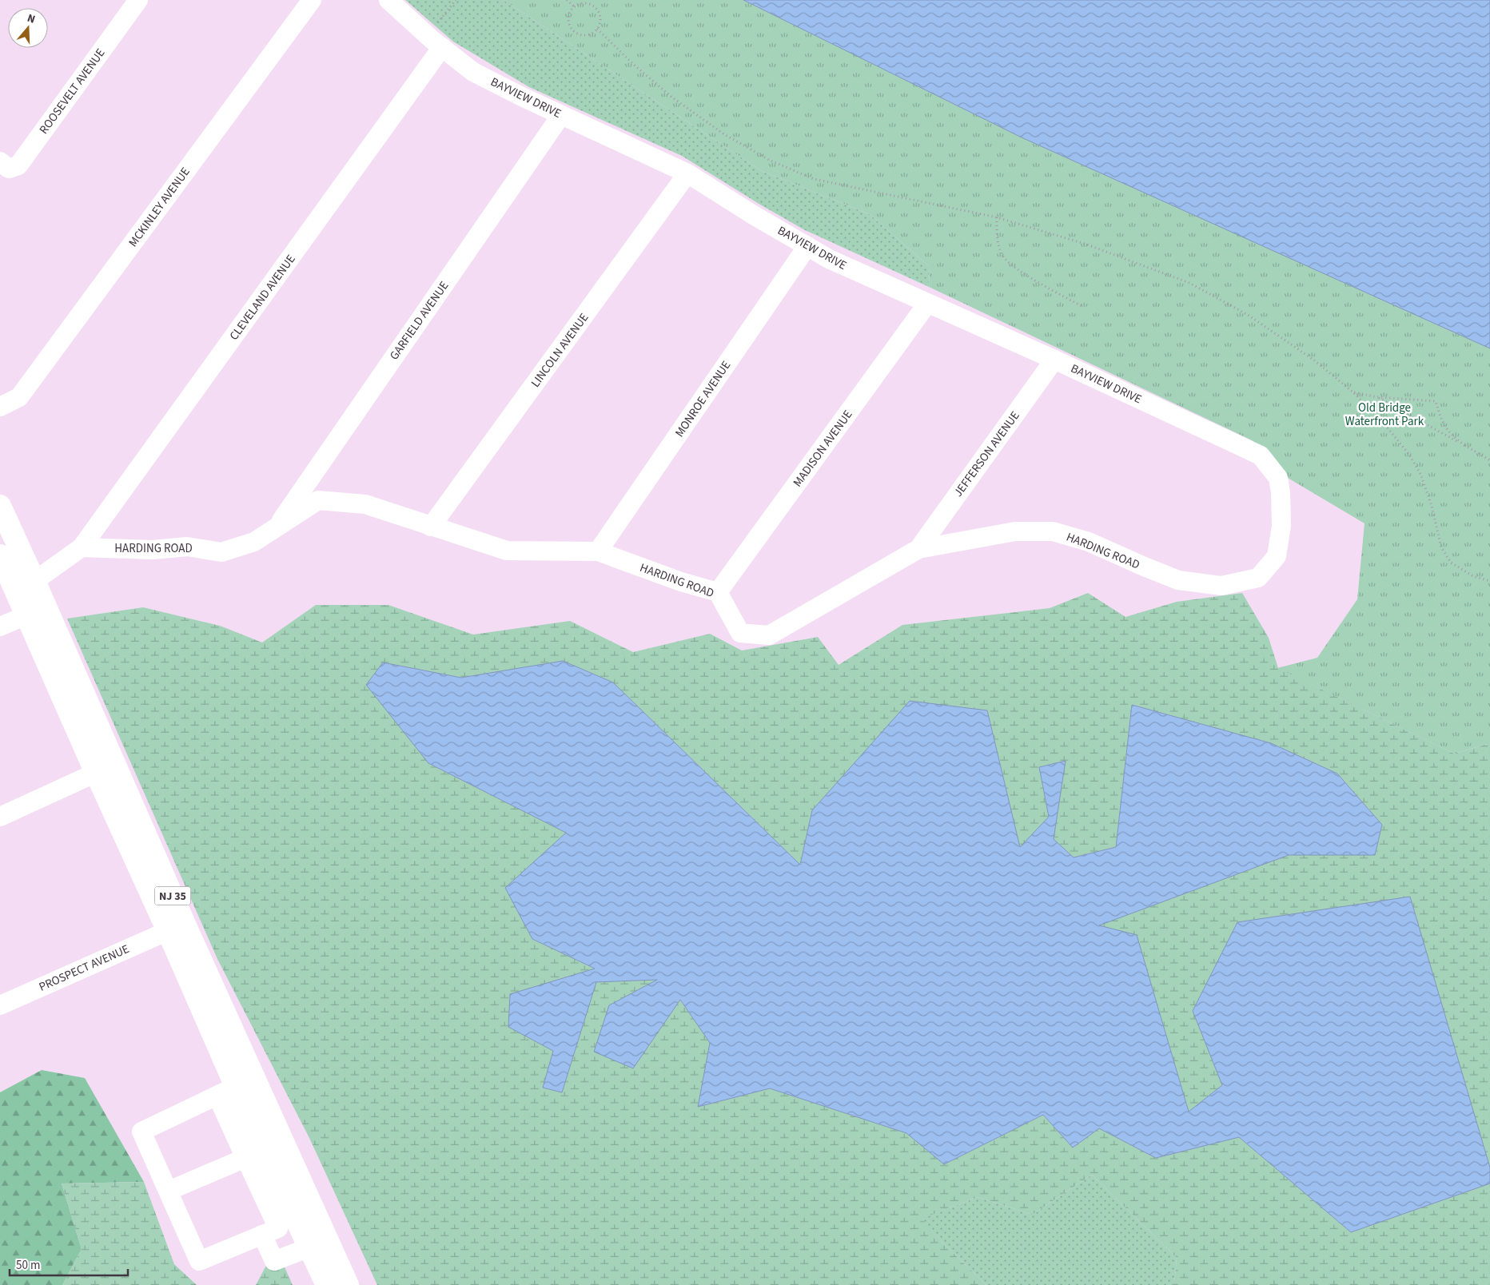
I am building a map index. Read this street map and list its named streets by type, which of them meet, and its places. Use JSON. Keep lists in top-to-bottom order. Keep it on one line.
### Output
{"streets":{"highway":["NJ 35"],"street":["ROOSEVELT AVENUE","BAYVIEW DRIVE","MCKINLEY AVENUE","CLEVELAND AVENUE","GARFIELD AVENUE","LINCOLN AVENUE","MONROE AVENUE","MADISON AVENUE","JEFFERSON AVENUE","HARDING ROAD","PROSPECT AVENUE"]},"crossings":[["BAYVIEW DRIVE","CLEVELAND AVENUE"],["BAYVIEW DRIVE","GARFIELD AVENUE"],["BAYVIEW DRIVE","LINCOLN AVENUE"],["BAYVIEW DRIVE","MONROE AVENUE"],["BAYVIEW DRIVE","MADISON AVENUE"],["BAYVIEW DRIVE","JEFFERSON AVENUE"],["BAYVIEW DRIVE","HARDING ROAD"],["CLEVELAND AVENUE","HARDING ROAD"],["GARFIELD AVENUE","HARDING ROAD"],["LINCOLN AVENUE","HARDING ROAD"],["MONROE AVENUE","HARDING ROAD"],["MADISON AVENUE","HARDING ROAD"],["JEFFERSON AVENUE","HARDING ROAD"],["NJ 35","PROSPECT AVENUE"]],"parks":["Old Bridge Waterfront Park"],"scale_bar":"50 m","north":"top"}
